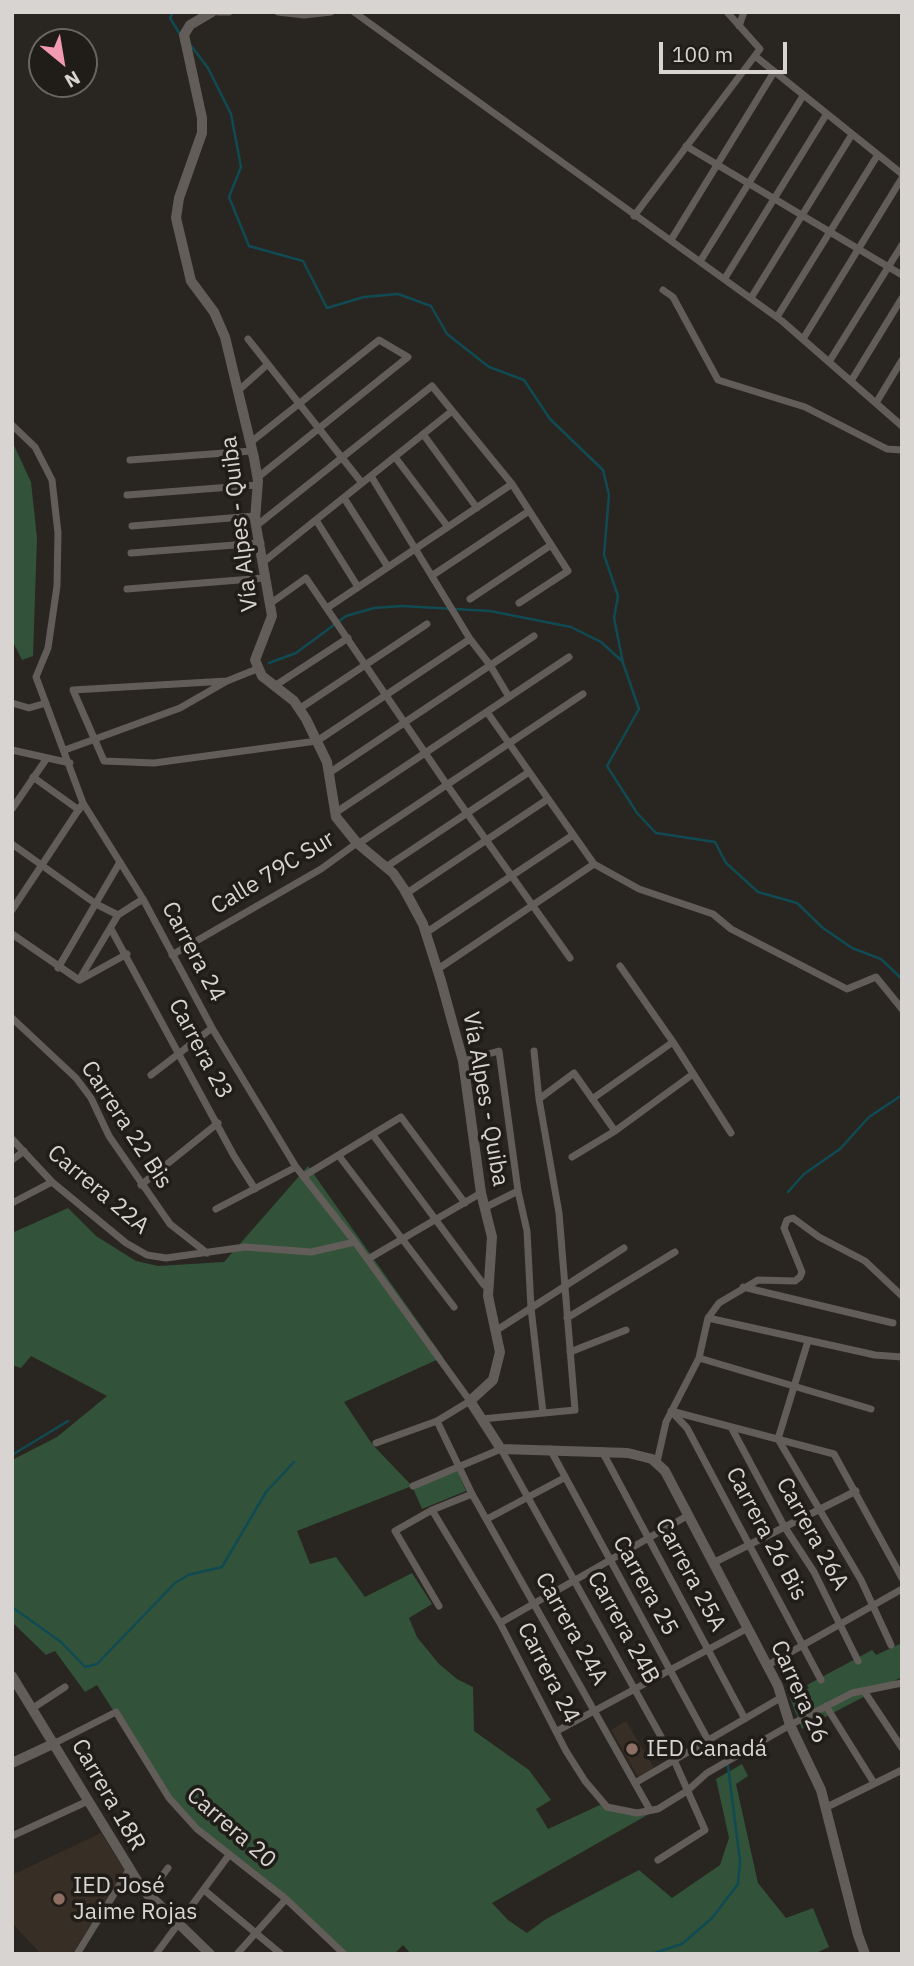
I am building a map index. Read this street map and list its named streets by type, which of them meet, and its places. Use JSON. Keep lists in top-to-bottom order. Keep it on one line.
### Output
{"streets":{"street":["Vía Alpes - Quiba","Calle 79C Sur","Carrera 24","Carrera 23","Carrera 22 Bis","Carrera 22A","Carrera 26 Bis","Carrera 26A","Carrera 25A","Carrera 25","Carrera 24B","Carrera 24A","Carrera 26","Carrera 18R","Carrera 20"]},"crossings":[["Vía Alpes - Quiba","Calle 79C Sur"],["Vía Alpes - Quiba","Carrera 24"],["Calle 79C Sur","Carrera 24"],["Carrera 24","Carrera 24B"],["Carrera 24","Carrera 24A"],["Carrera 22 Bis","Carrera 22A"],["Carrera 18R","Carrera 20"]],"places":["IED Canadá","IED José Jaime Rojas"],"scale_bar":"100 m","north":"bottom right"}
